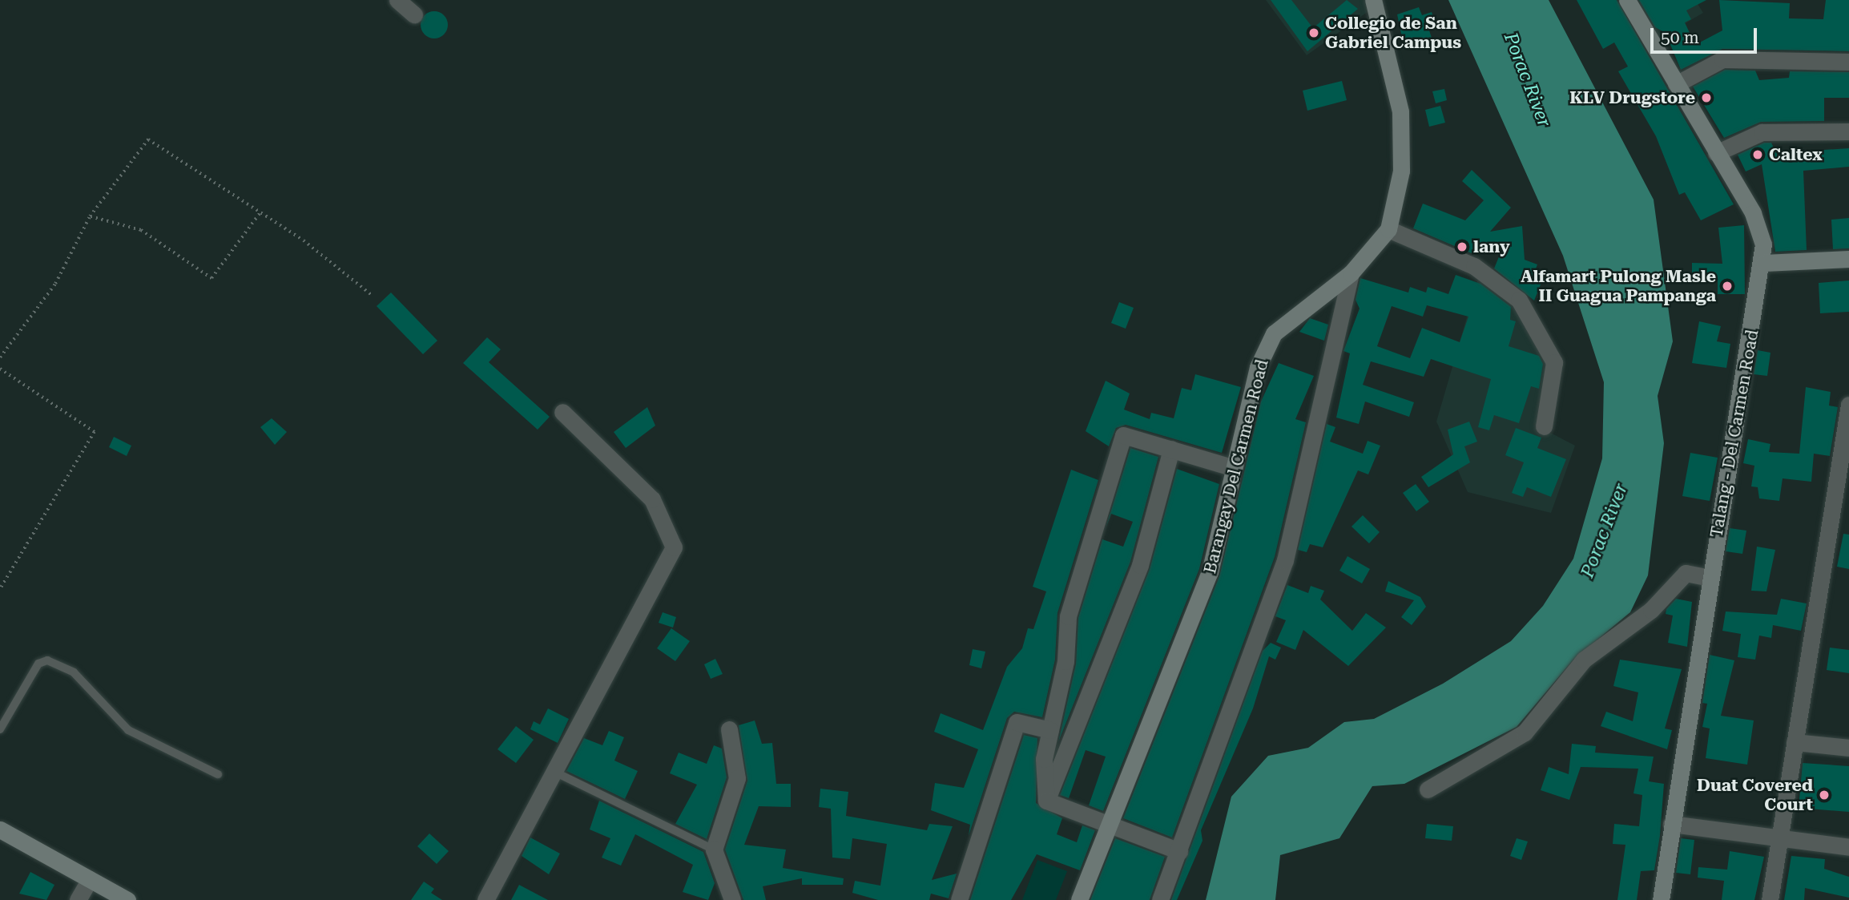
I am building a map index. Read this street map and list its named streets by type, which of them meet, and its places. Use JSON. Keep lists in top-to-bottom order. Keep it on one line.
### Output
{"streets":{"street":["Talang - Del Carmen Road","Barangay Del Carmen Road"]},"water":["Porac River"],"places":["Collegio de San Gabriel Campus","KLV Drugstore","Caltex","lany","Alfamart Pulong Masle II Guagua Pampanga","Duat Covered Court"],"scale_bar":"50 m"}
